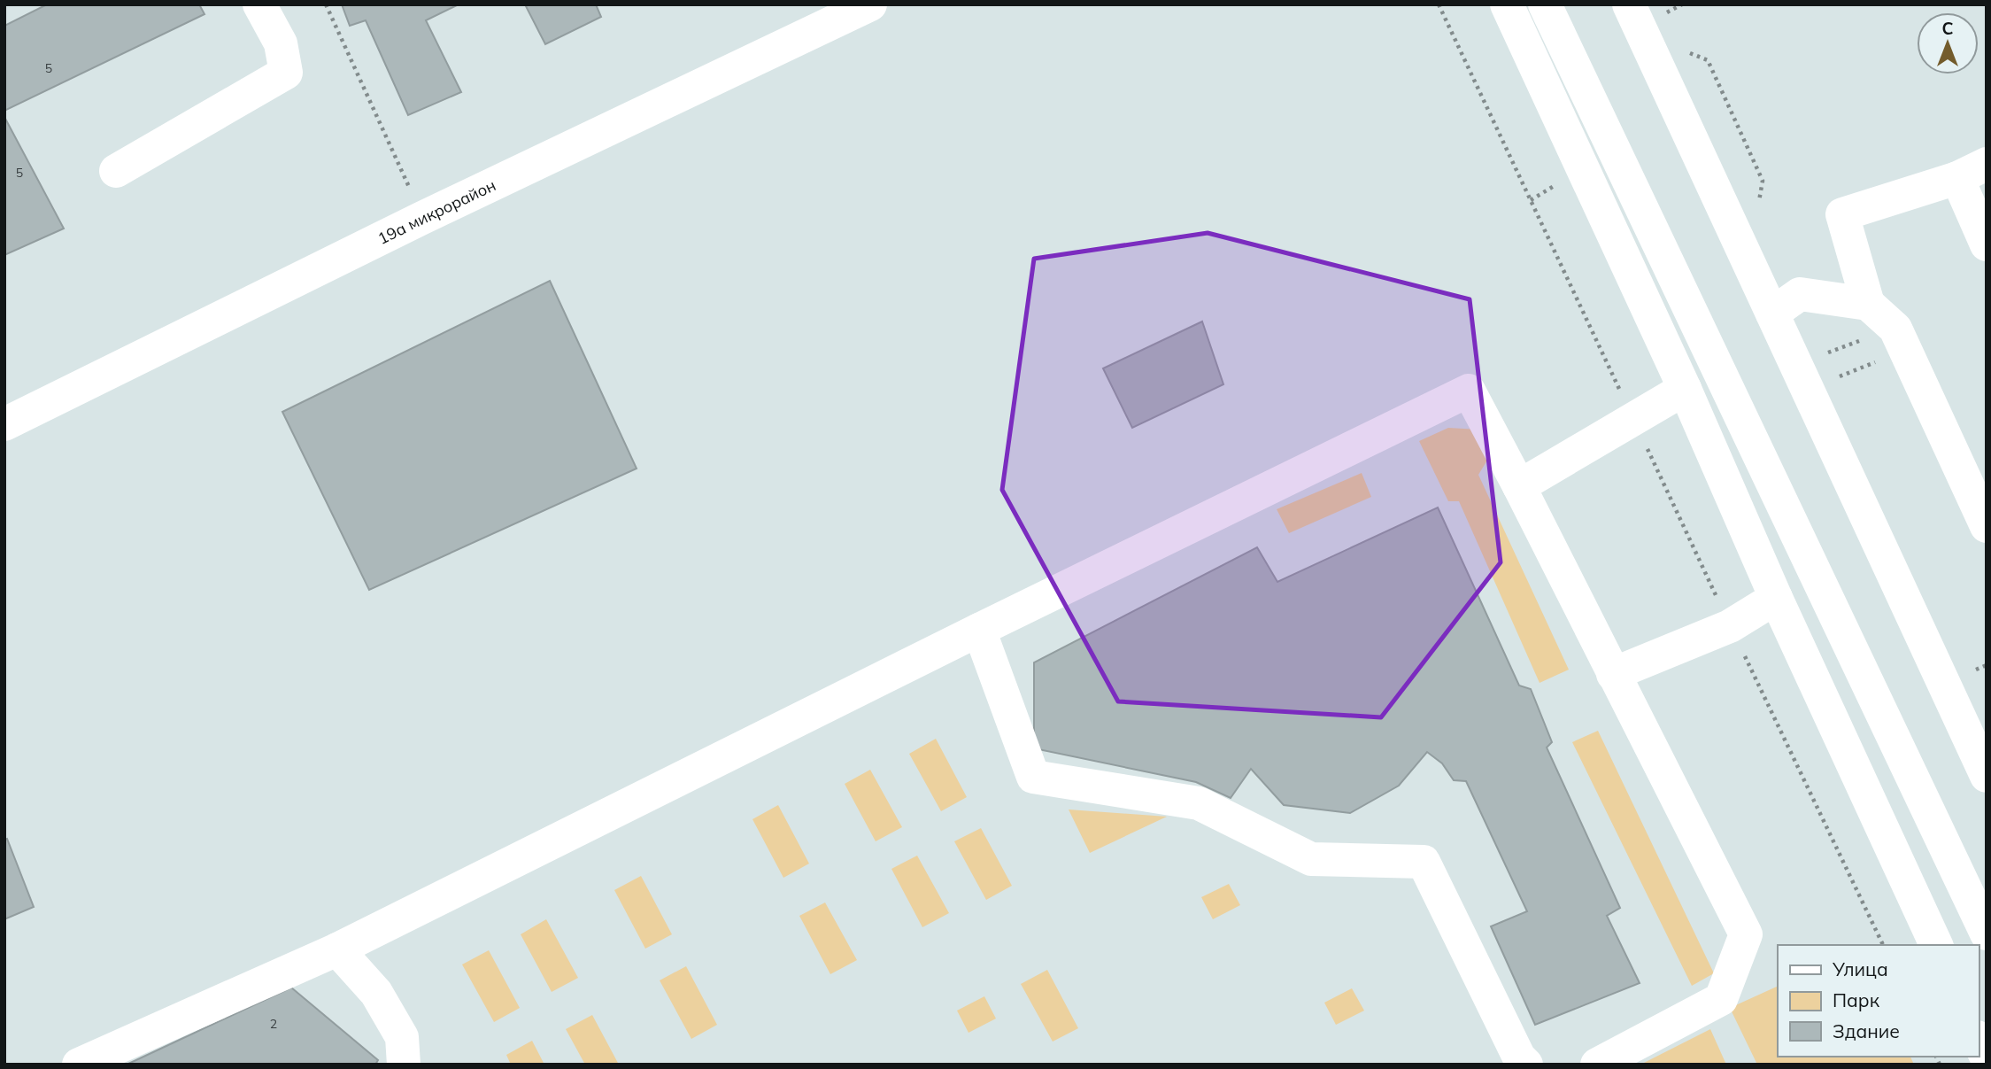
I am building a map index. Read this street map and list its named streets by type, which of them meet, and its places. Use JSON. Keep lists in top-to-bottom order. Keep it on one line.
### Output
{"streets":{"street":["19а микрорайон"]},"house_numbers":["5","5","2"],"legend":["Улица","Парк","Здание"],"north":"top"}
